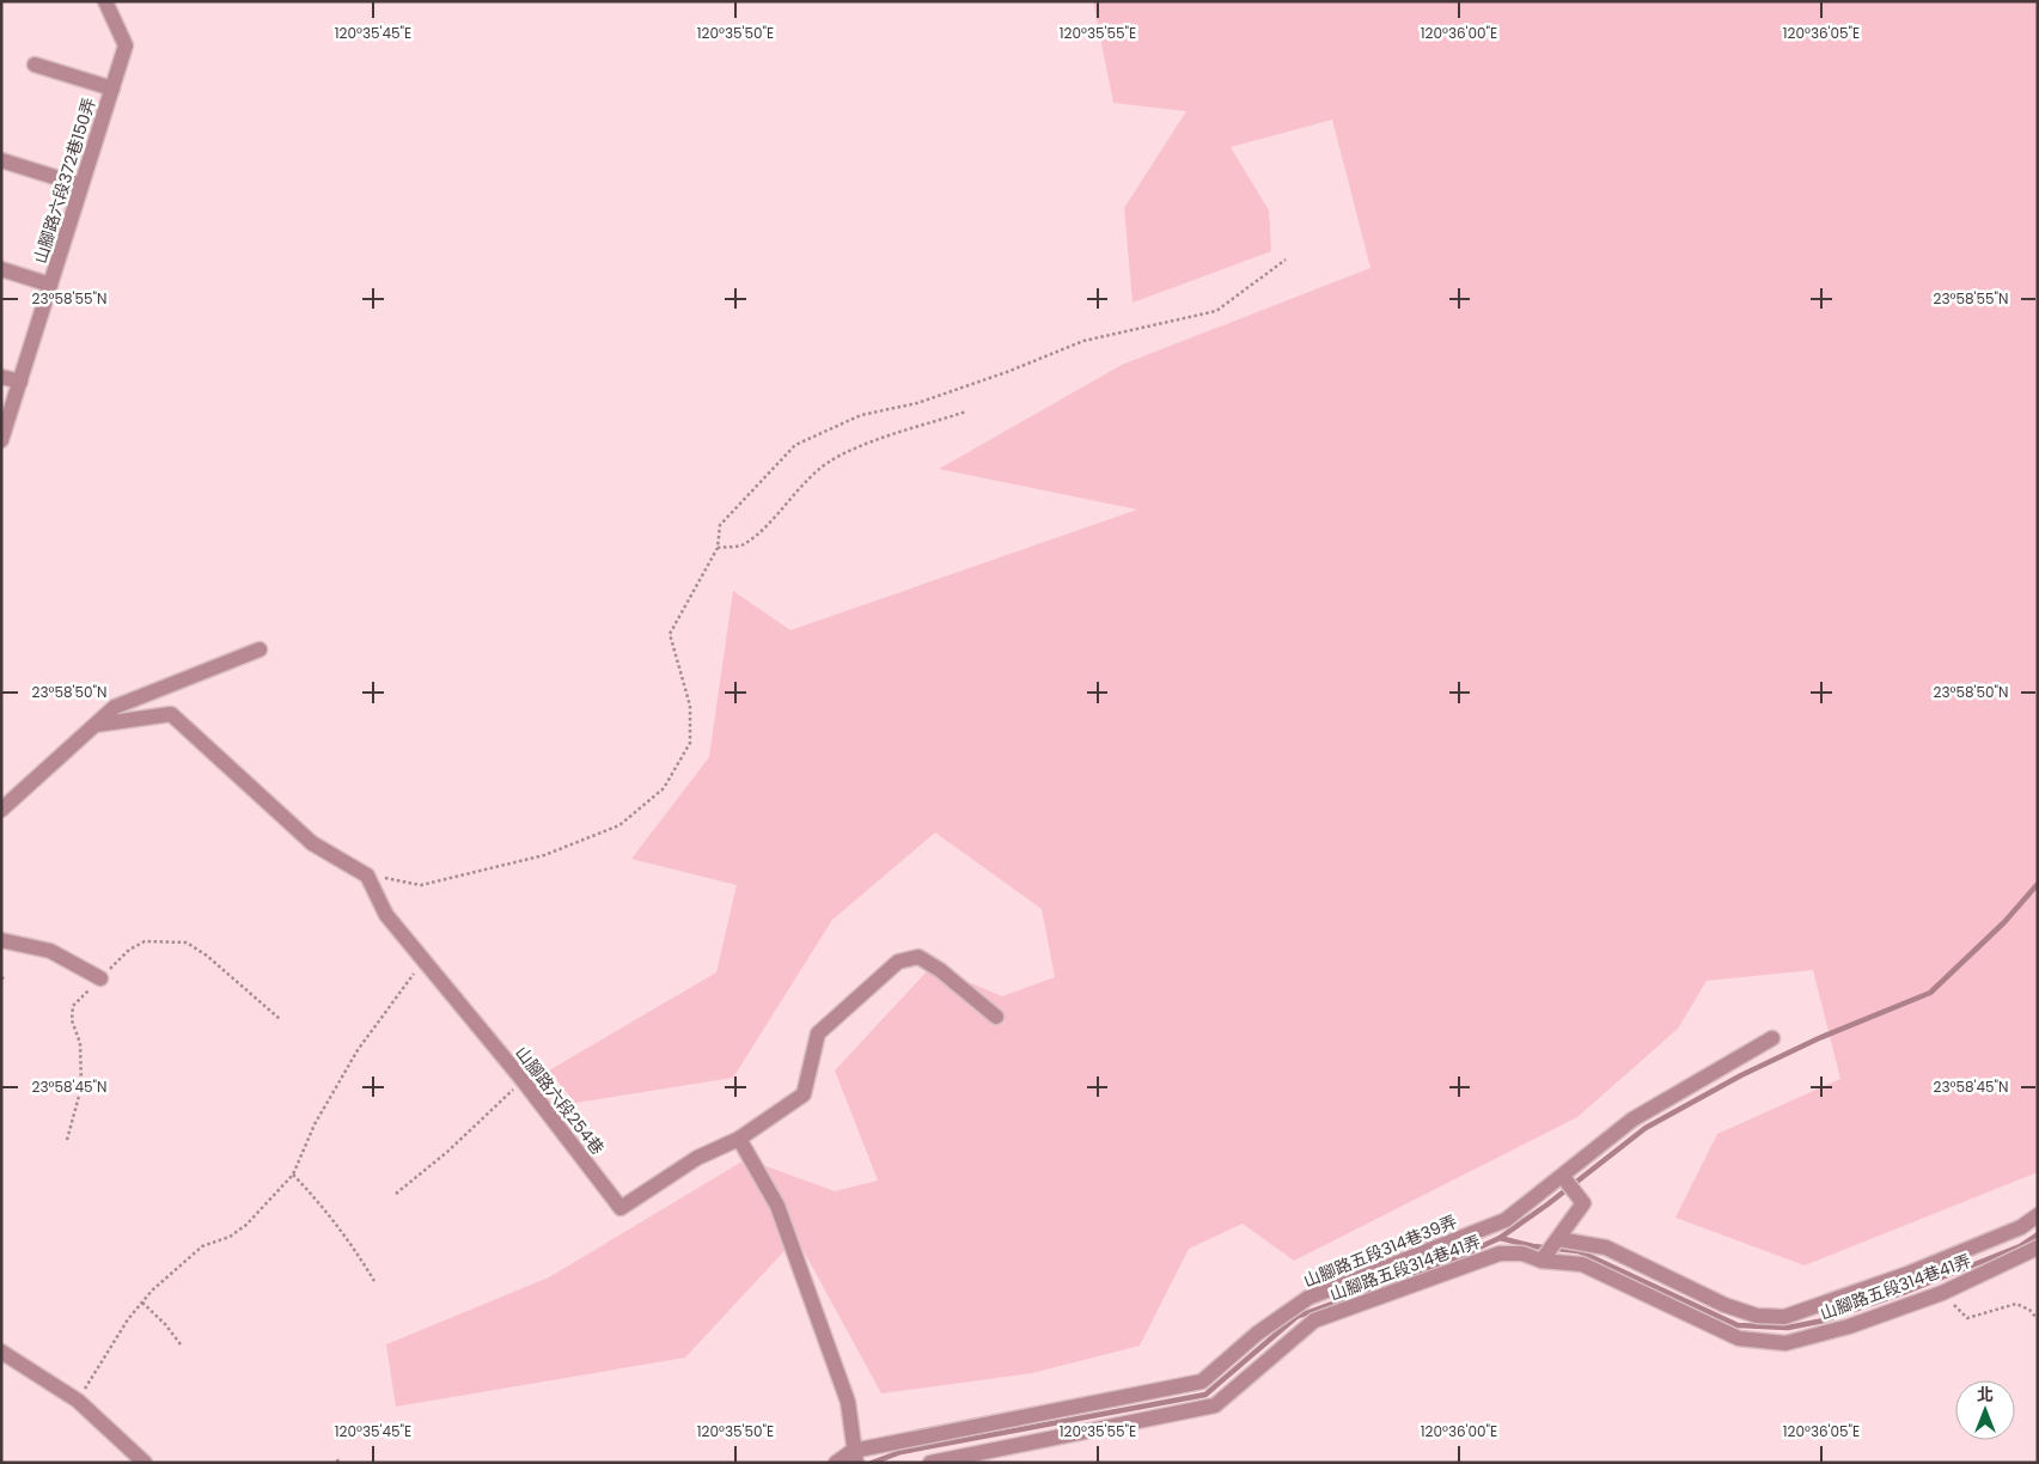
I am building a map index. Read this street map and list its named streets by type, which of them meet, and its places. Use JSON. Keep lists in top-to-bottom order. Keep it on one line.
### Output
{"streets":{"lane":["山腳路六段372巷150弄","山腳路六段254巷","山腳路五段314巷39弄","山腳路五段314巷41弄"]},"north":"top","coordinates":["120°35'45\"E","120°35'50\"E","120°35'55\"E","120°36'00\"E","120°36'05\"E","23°58'55\"N","23°58'50\"N","23°58'45\"N"]}
